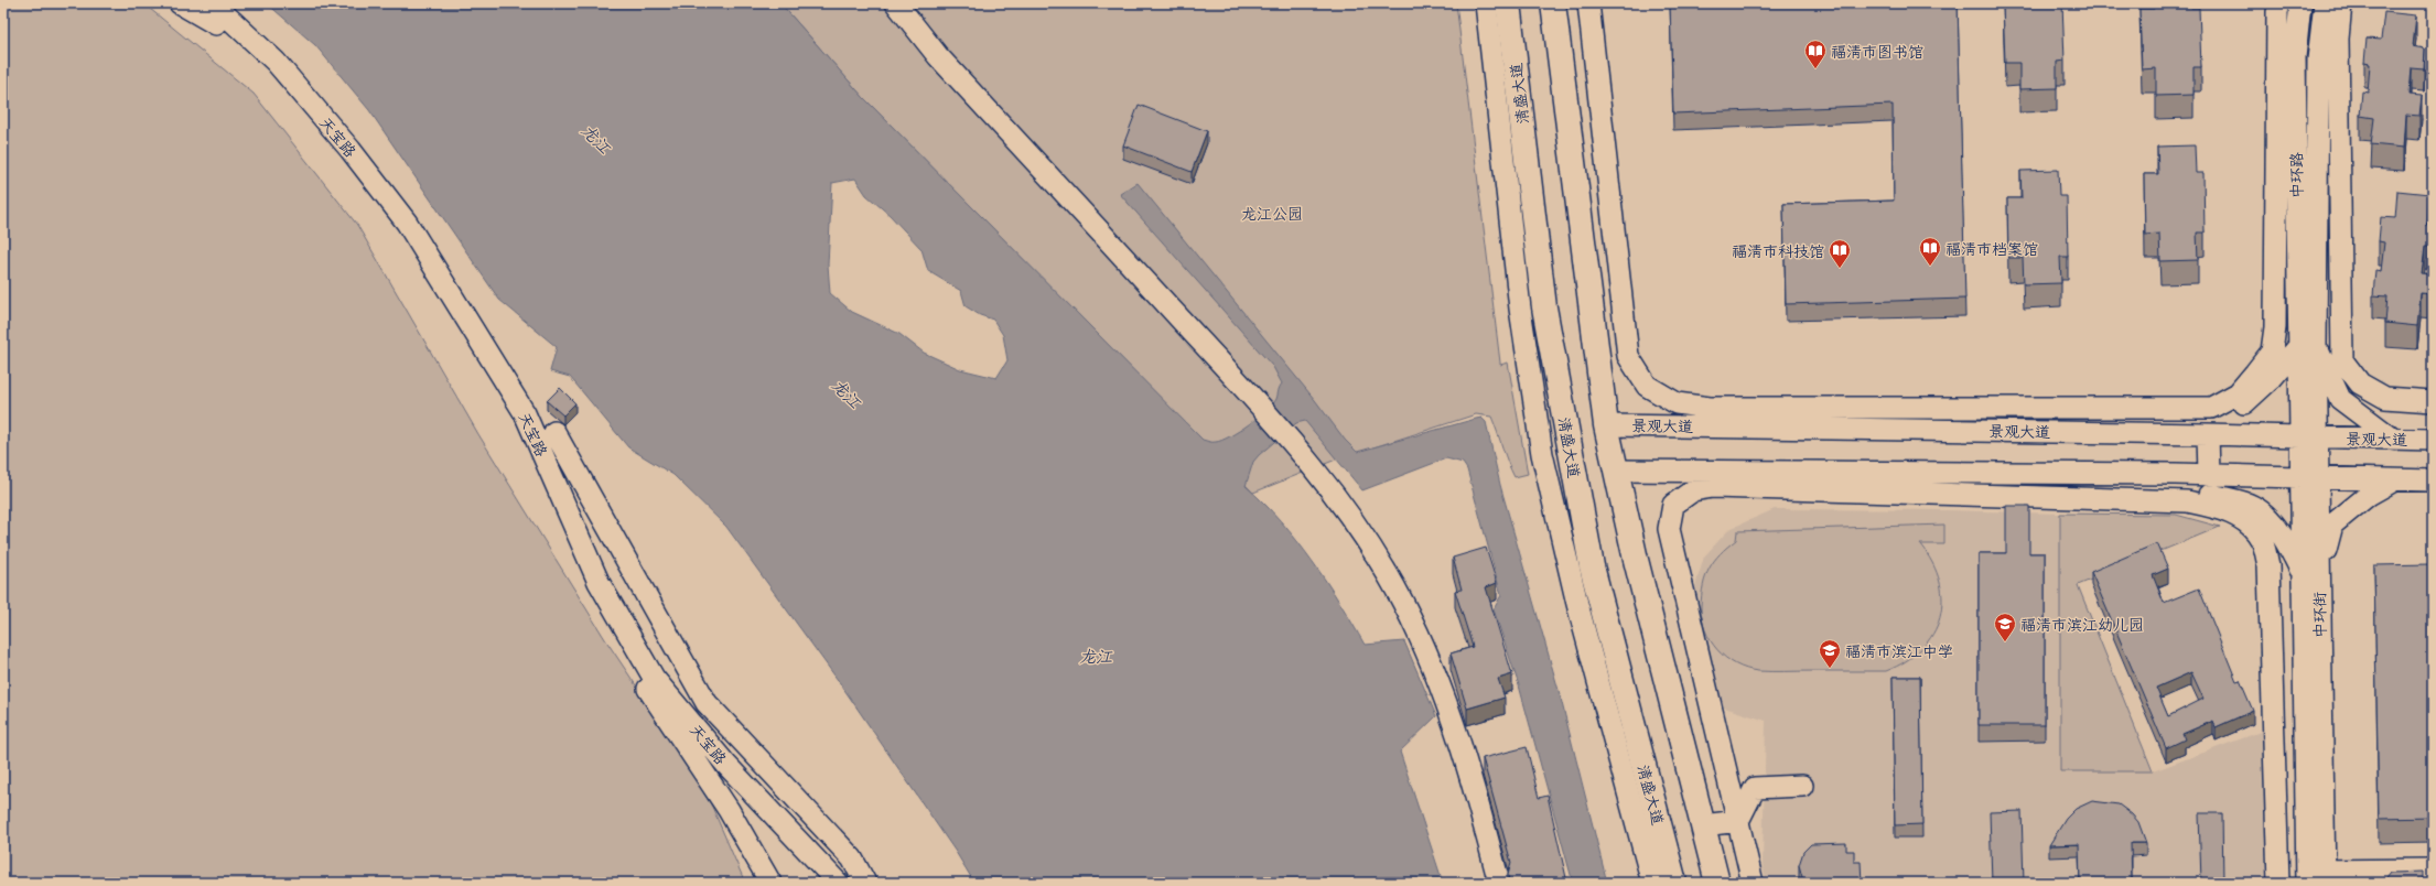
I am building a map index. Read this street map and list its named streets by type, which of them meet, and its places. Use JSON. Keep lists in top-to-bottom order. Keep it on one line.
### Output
{"streets":{"main road":["清盛大道"],"street":["天宝路","中环路","景观大道","中环街"]},"crossings":[["中环路","中环街"],["景观大道","中环街"]],"water":["龙江"],"parks":["龙江公园"],"places":{"library":["福清市图书馆","福清市档案馆","福清市科技馆"],"school or university":["福清市滨江幼儿园","福清市滨江中学"]}}
